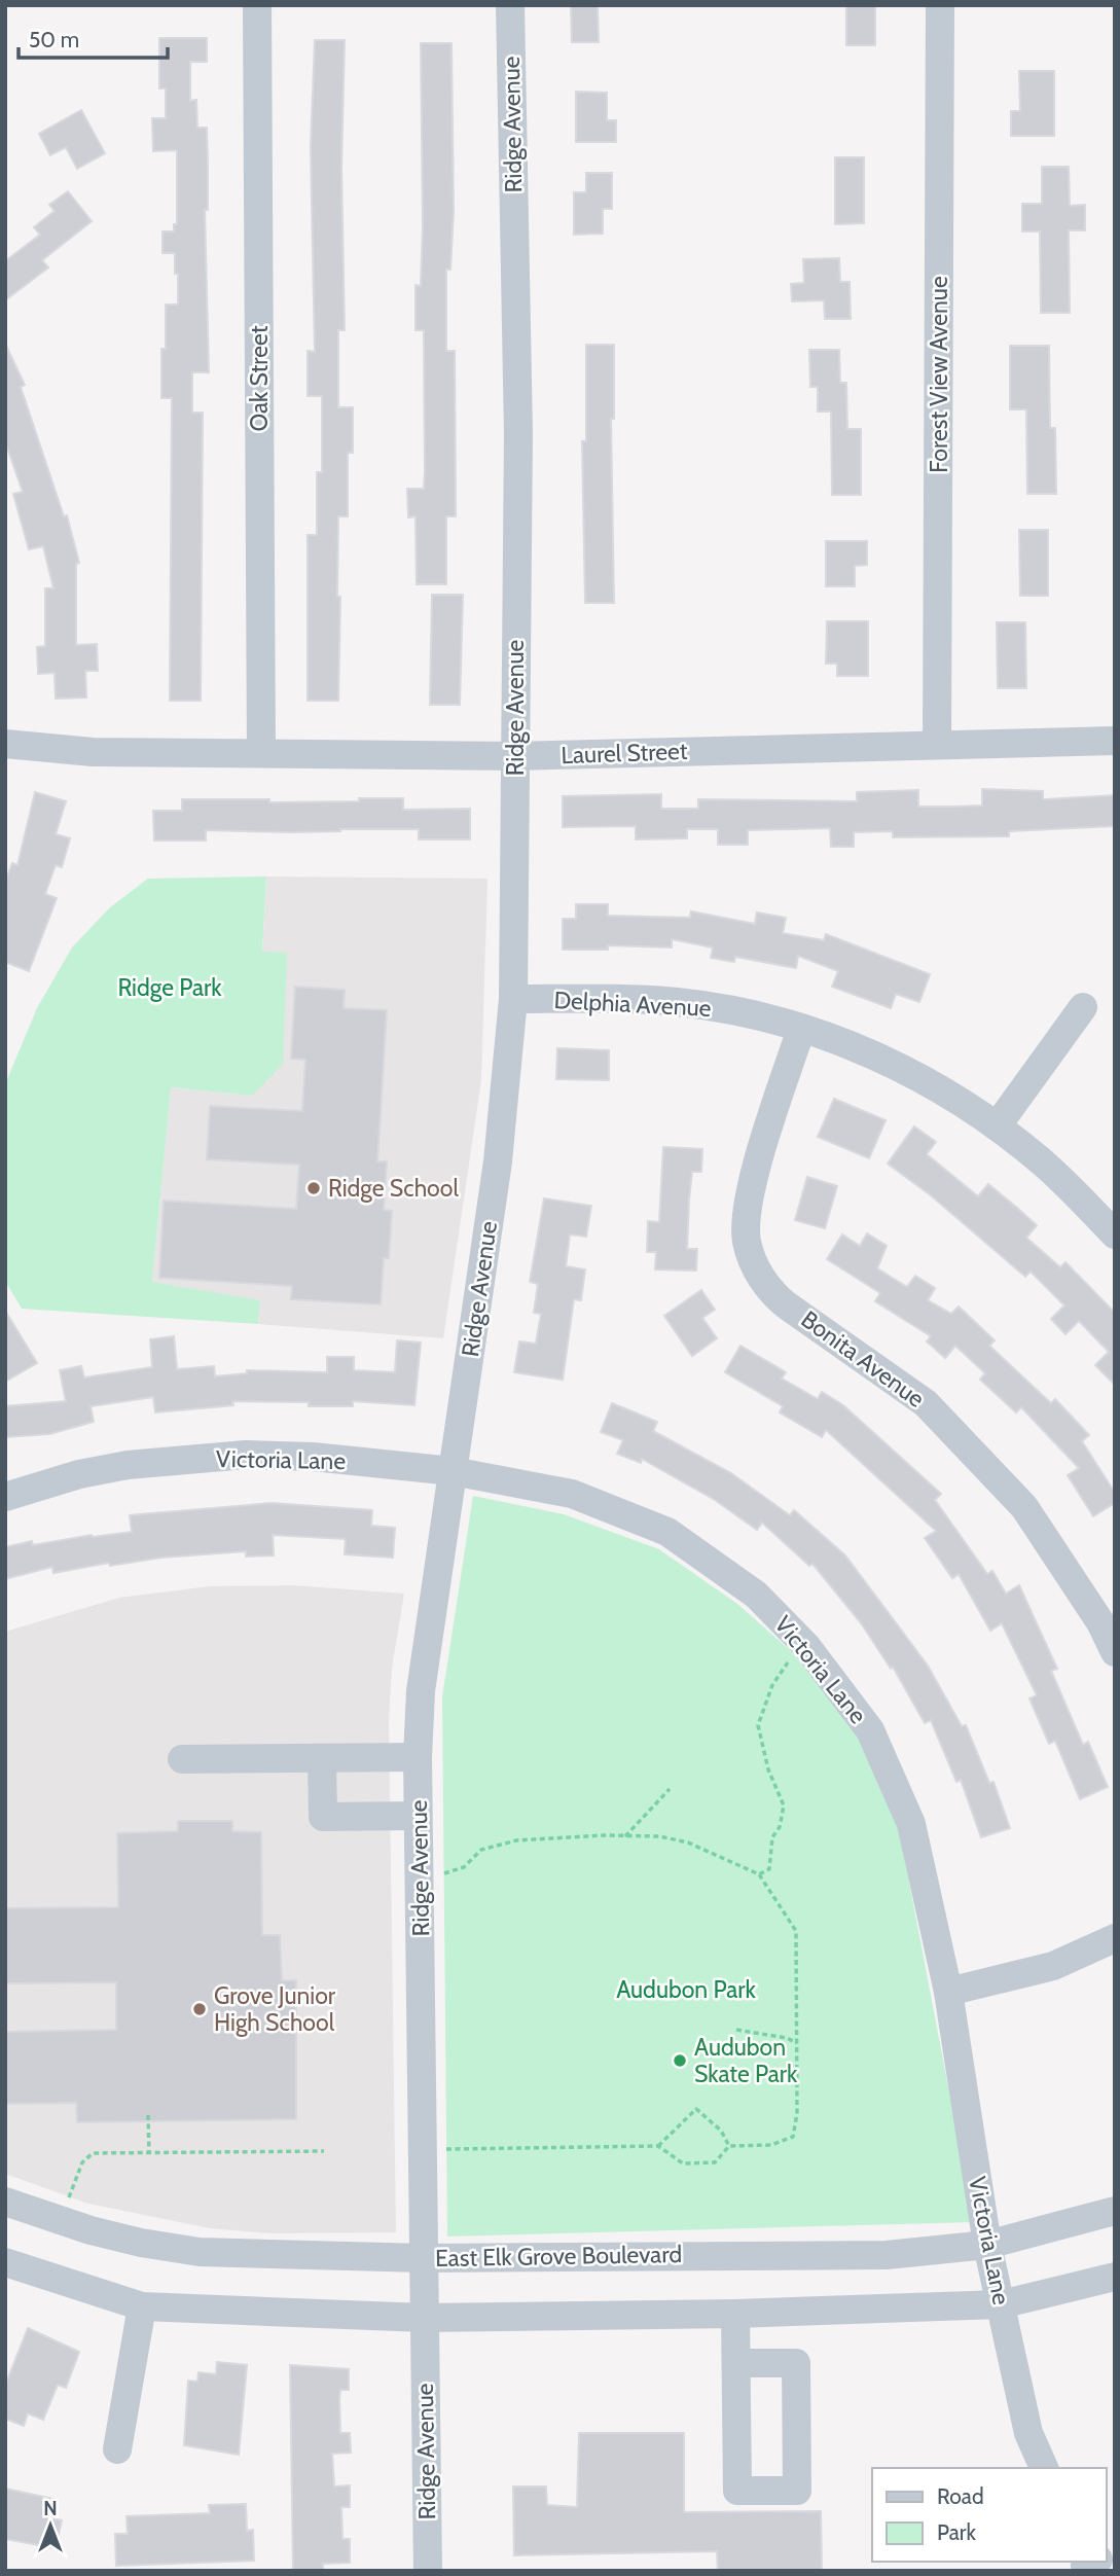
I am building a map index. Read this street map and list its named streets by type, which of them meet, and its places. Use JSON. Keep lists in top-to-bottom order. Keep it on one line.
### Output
{"streets":{"street":["Ridge Avenue","Forest View Avenue","Oak Street","Laurel Street","Delphia Avenue","Bonita Avenue","Victoria Lane","East Elk Grove Boulevard"]},"crossings":[["Ridge Avenue","Laurel Street"],["Ridge Avenue","Delphia Avenue"],["Ridge Avenue","Victoria Lane"],["Ridge Avenue","East Elk Grove Boulevard"],["Forest View Avenue","Laurel Street"],["Oak Street","Laurel Street"],["Delphia Avenue","Bonita Avenue"],["Victoria Lane","East Elk Grove Boulevard"]],"parks":["Ridge Park","Audubon Park"],"places":["Ridge School","Grove Junior High School","Audubon Skate Park"],"legend":["Road","Park"],"scale_bar":"50 m","north":"top"}
